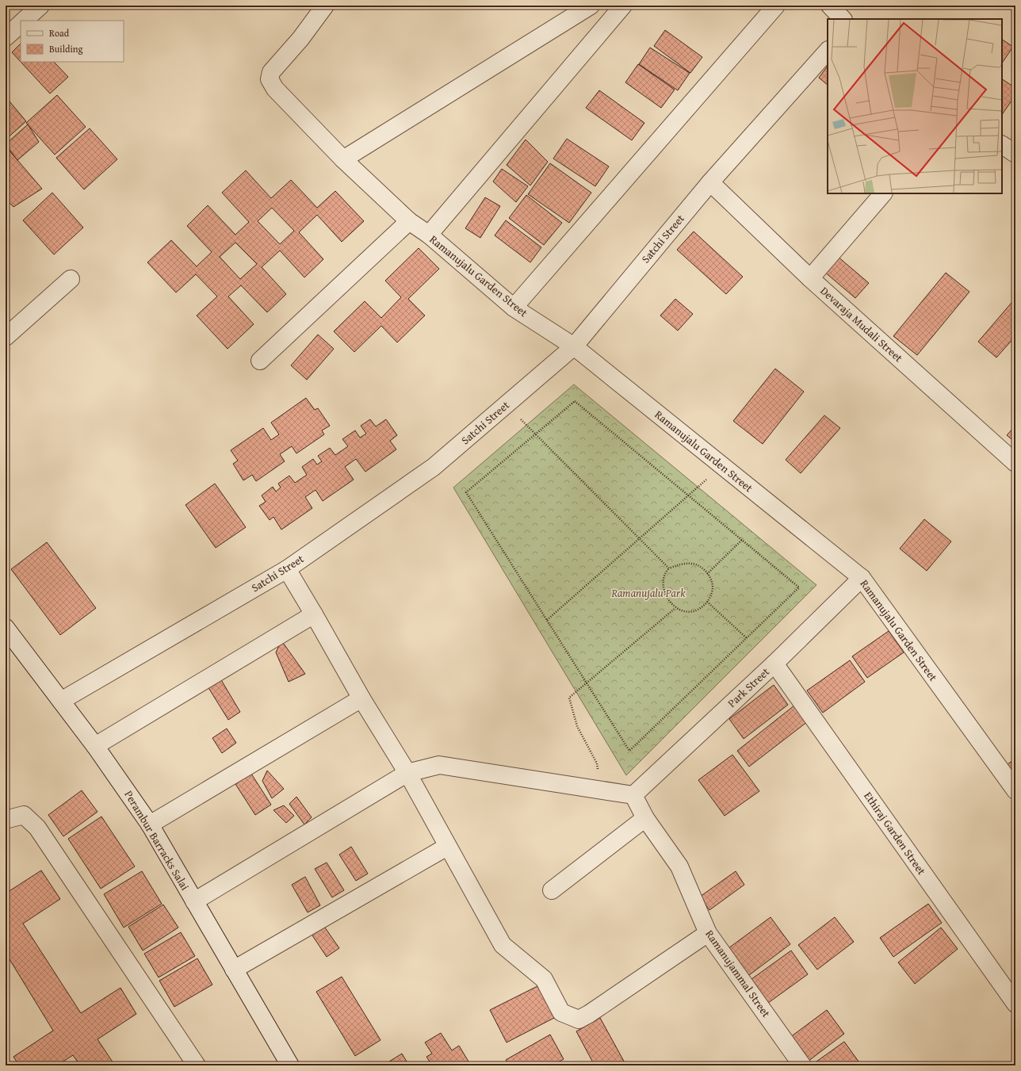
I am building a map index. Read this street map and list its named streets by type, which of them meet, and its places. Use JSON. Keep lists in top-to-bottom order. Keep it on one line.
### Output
{"streets":{"street":["Satchi Street","Ramanujalu Garden Street","Devaraja Mudali Street","Park Street","Ethiraj Garden Street","Perambur Barracks Salai","Ramanujammal Street"]},"crossings":[["Satchi Street","Ramanujalu Garden Street"],["Satchi Street","Devaraja Mudali Street"],["Satchi Street","Perambur Barracks Salai"],["Ramanujalu Garden Street","Park Street"],["Park Street","Ethiraj Garden Street"],["Park Street","Ramanujammal Street"]],"parks":["Ramanujalu Park"],"legend":["Road","Building"]}
